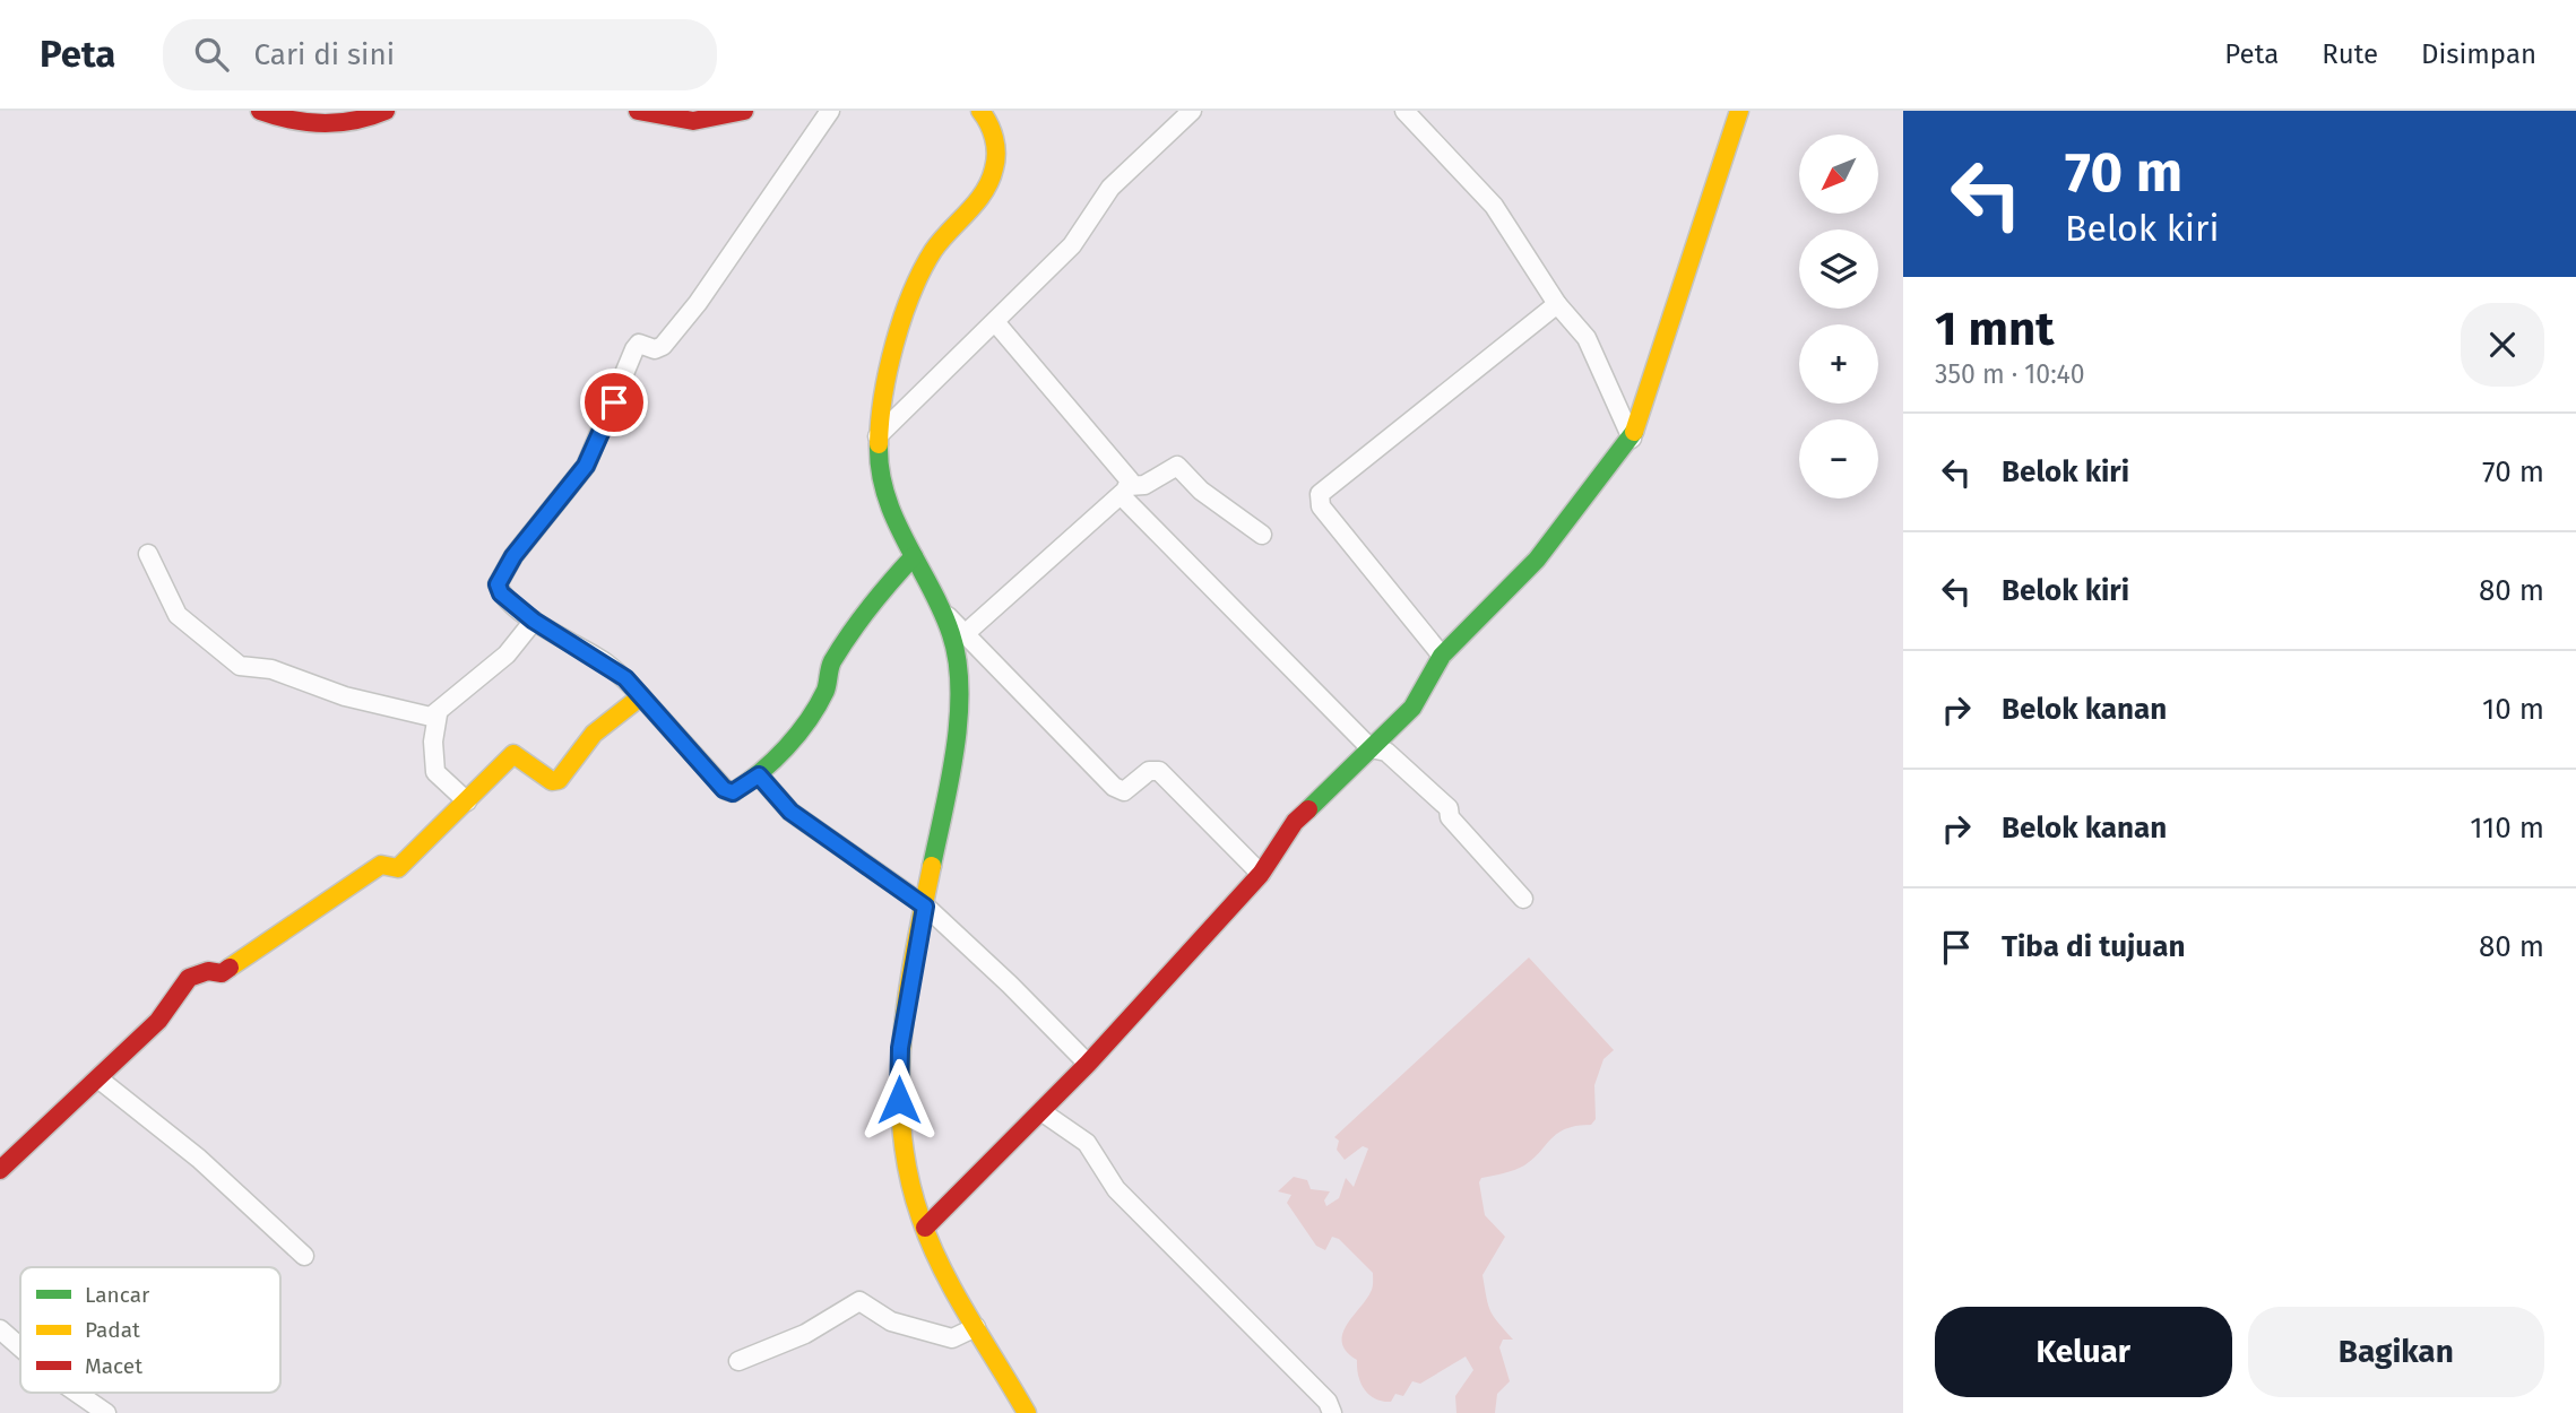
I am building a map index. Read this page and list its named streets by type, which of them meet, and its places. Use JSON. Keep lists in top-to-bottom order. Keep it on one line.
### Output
{"legend":["Lancar","Padat","Macet"],"north":"bottom left","page":{"header":"Peta","search":"Cari di sini","nav":["Peta","Rute","Disimpan"],"turn":["70 m","Belok kiri"],"map_buttons":["+","−"],"heading":["1 mnt","350 m · 10:40"],"list":[{"name":"Belok kiri","value":"70 m"},{"name":"Belok kiri","value":"80 m"},{"name":"Belok kanan","value":"10 m"},{"name":"Belok kanan","value":"110 m"},{"name":"Tiba di tujuan","value":"80 m"}],"buttons":["Keluar","Bagikan"]}}
